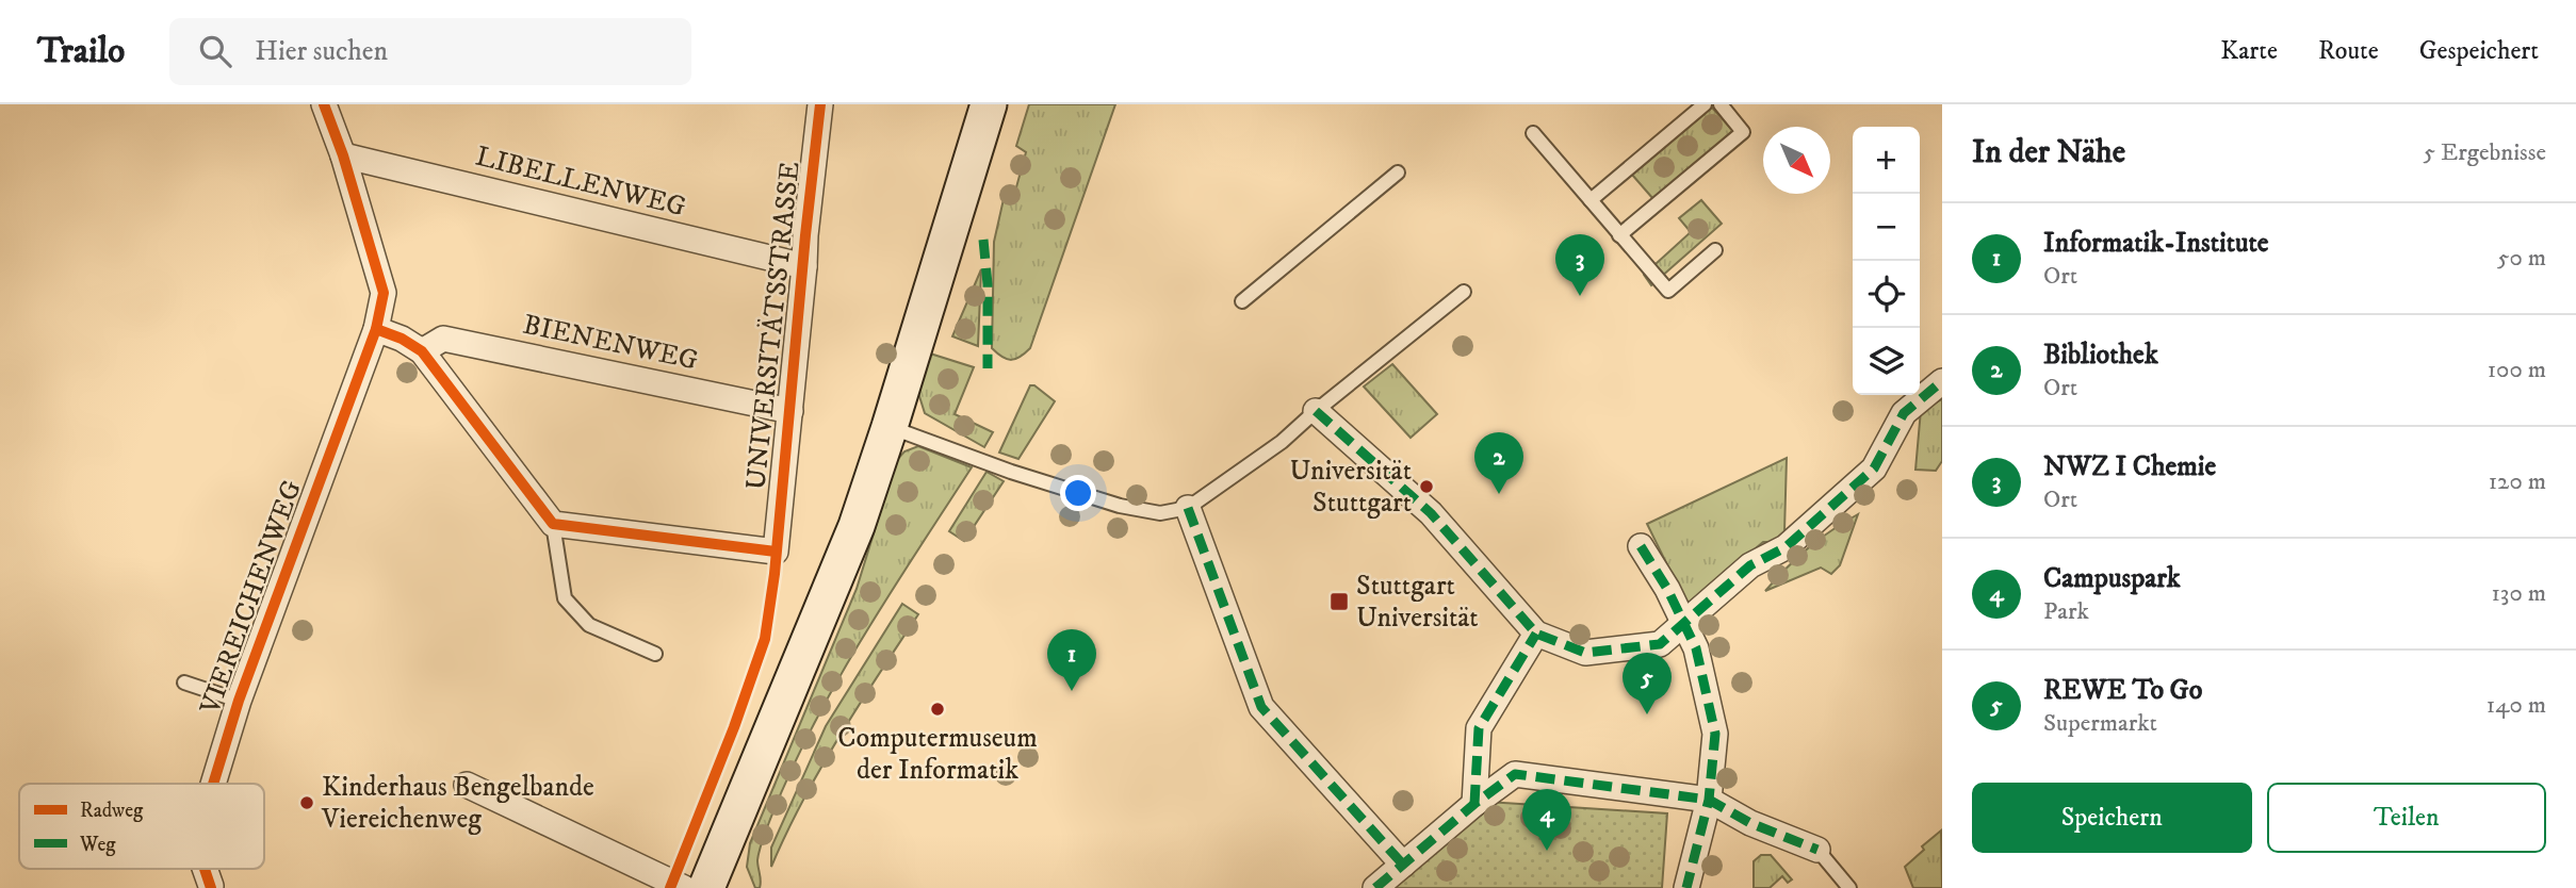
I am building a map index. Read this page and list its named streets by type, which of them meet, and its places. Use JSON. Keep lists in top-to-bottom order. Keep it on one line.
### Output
{"streets":{"street":["LIBELLENWEG","UNIVERSITÄTSSTRASSE","BIENENWEG","VIEREICHENWEG"]},"crossings":[["LIBELLENWEG","UNIVERSITÄTSSTRASSE"],["LIBELLENWEG","VIEREICHENWEG"],["UNIVERSITÄTSSTRASSE","BIENENWEG"]],"places":{"other":["Universität Stuttgart","Computermuseum der Informatik","Kinderhaus Bengelbande Viereichenweg"],"transit":["Stuttgart Universität"]},"legend":["Radweg","Weg"],"north":"bottom right","page":{"header":"Trailo","search":"Hier suchen","nav":["Karte","Route","Gespeichert"],"heading":["In der Nähe","5 Ergebnisse"],"map_buttons":["+","−"],"list":[{"mark":"1","name":"Informatik-Institute","note":"Ort","value":"50 m"},{"mark":"2","name":"Bibliothek","note":"Ort","value":"100 m"},{"mark":"3","name":"NWZ I Chemie","note":"Ort","value":"120 m"},{"mark":"4","name":"Campuspark","note":"Park","value":"130 m"},{"mark":"5","name":"REWE To Go","note":"Supermarkt","value":"140 m"}],"pins":["3","2","1","5","4"],"buttons":["Speichern","Teilen"]}}
